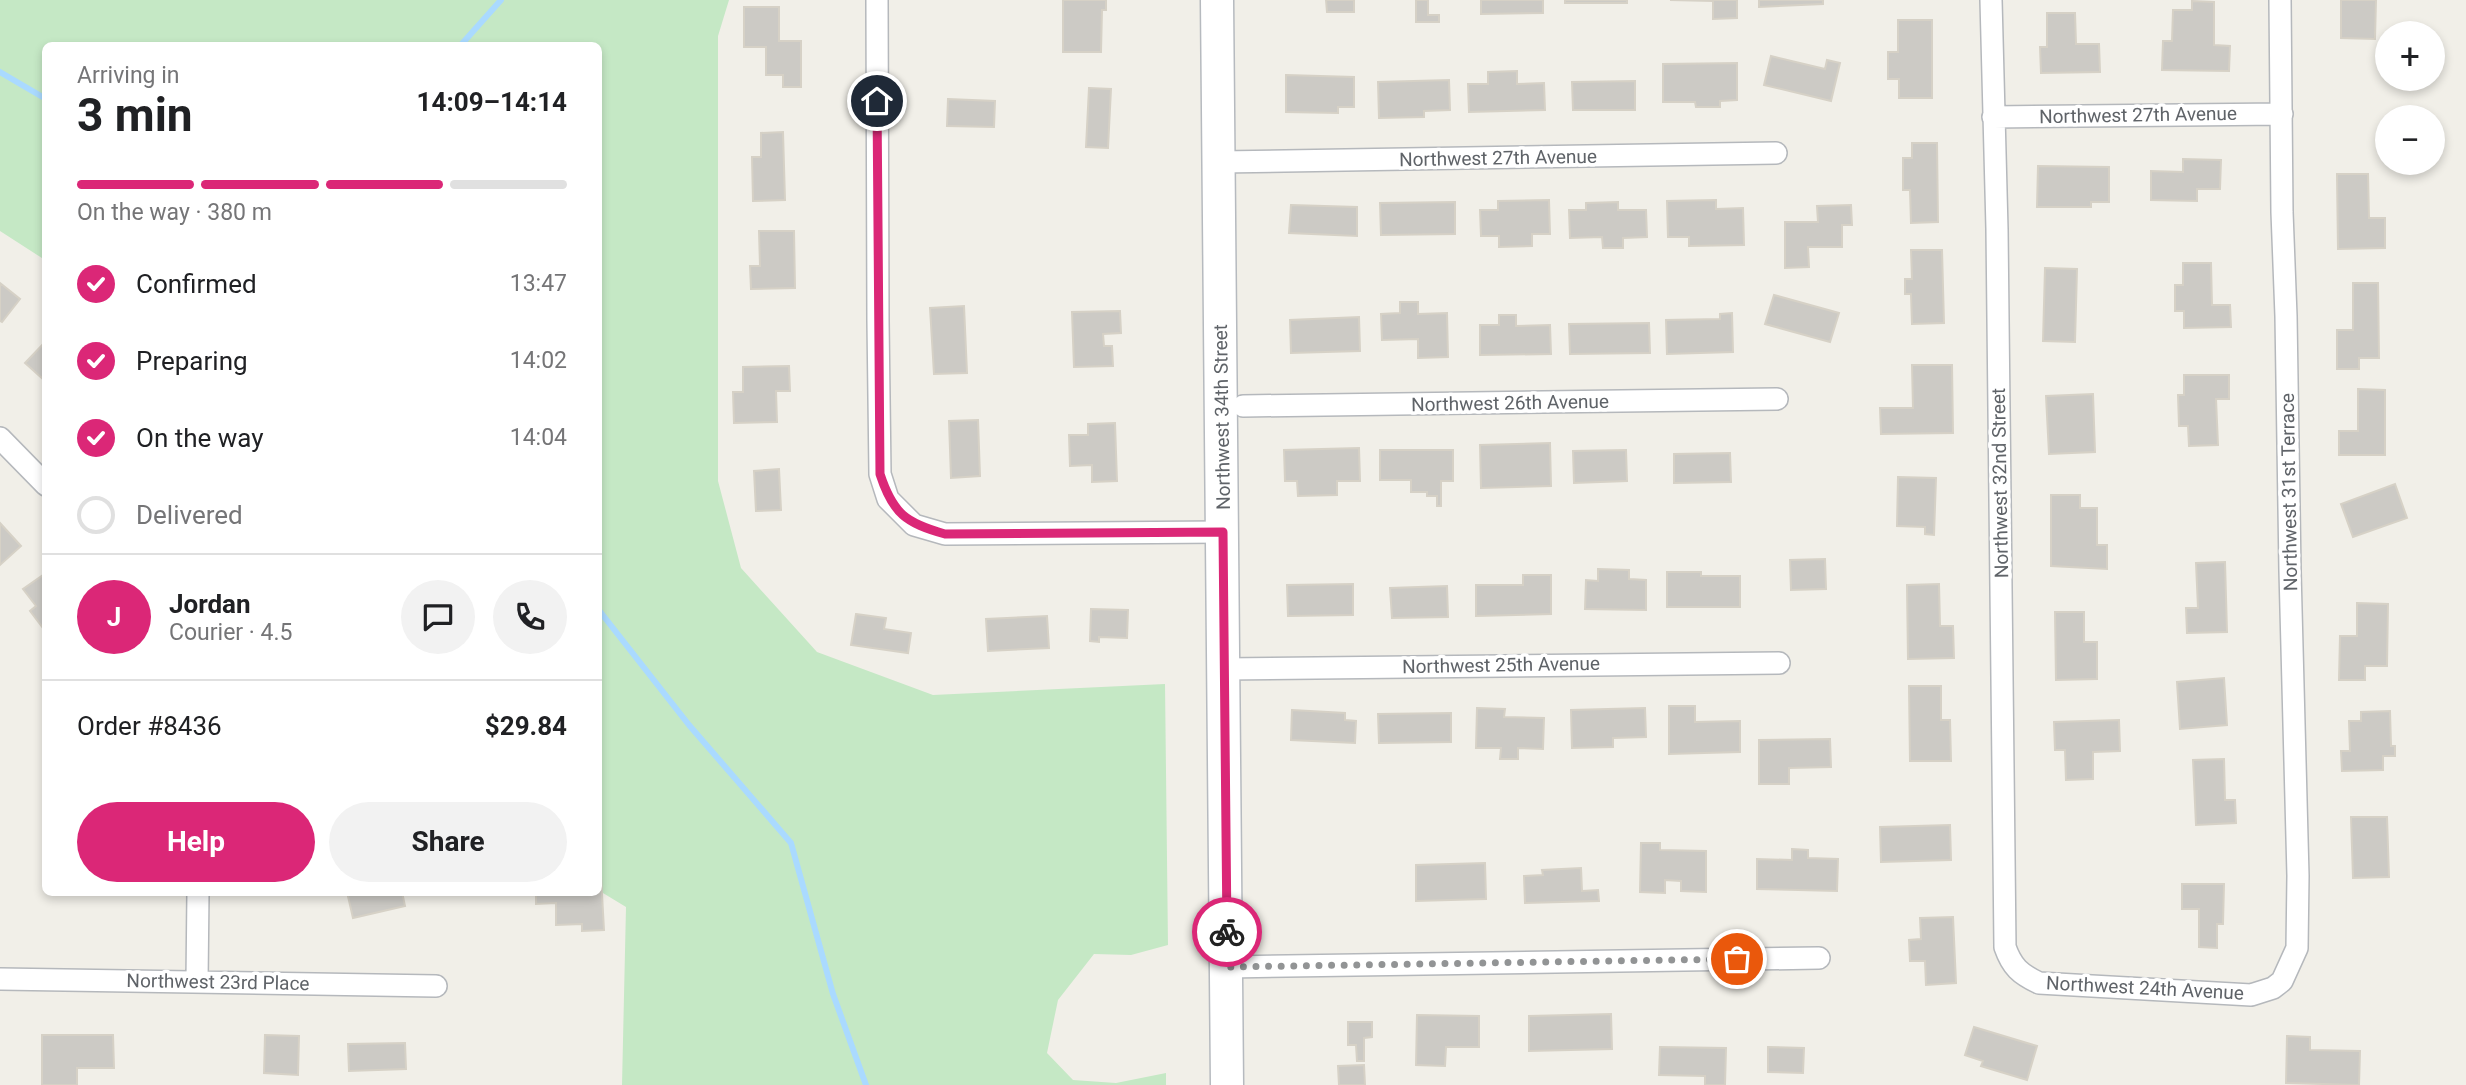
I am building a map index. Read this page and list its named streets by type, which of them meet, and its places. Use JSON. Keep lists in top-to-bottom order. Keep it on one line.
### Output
{"streets":{"main road":["Northwest 34th Street"],"street":["Northwest 27th Avenue","Northwest 26th Avenue","Northwest 32nd Street","Northwest 31st Terrace","Northwest 25th Avenue","Northwest 23rd Place","Northwest 24th Avenue"]},"crossings":[["Northwest 27th Avenue","Northwest 34th Street"],["Northwest 27th Avenue","Northwest 32nd Street"],["Northwest 27th Avenue","Northwest 31st Terrace"],["Northwest 34th Street","Northwest 25th Avenue"],["Northwest 32nd Street","Northwest 24th Avenue"],["Northwest 31st Terrace","Northwest 24th Avenue"]],"page":{"map_buttons":["+","−"],"heading":["3 min","Arriving in","14:09–14:14"],"panel":["Jordan","Courier · 4.5","Order #8436","$29.84"],"bar":"On the way · 380 m","list":[["Confirmed","13:47"],["Preparing","14:02"],["On the way","14:04"],"Delivered"],"round":"J","buttons":["Help","Share"]}}
